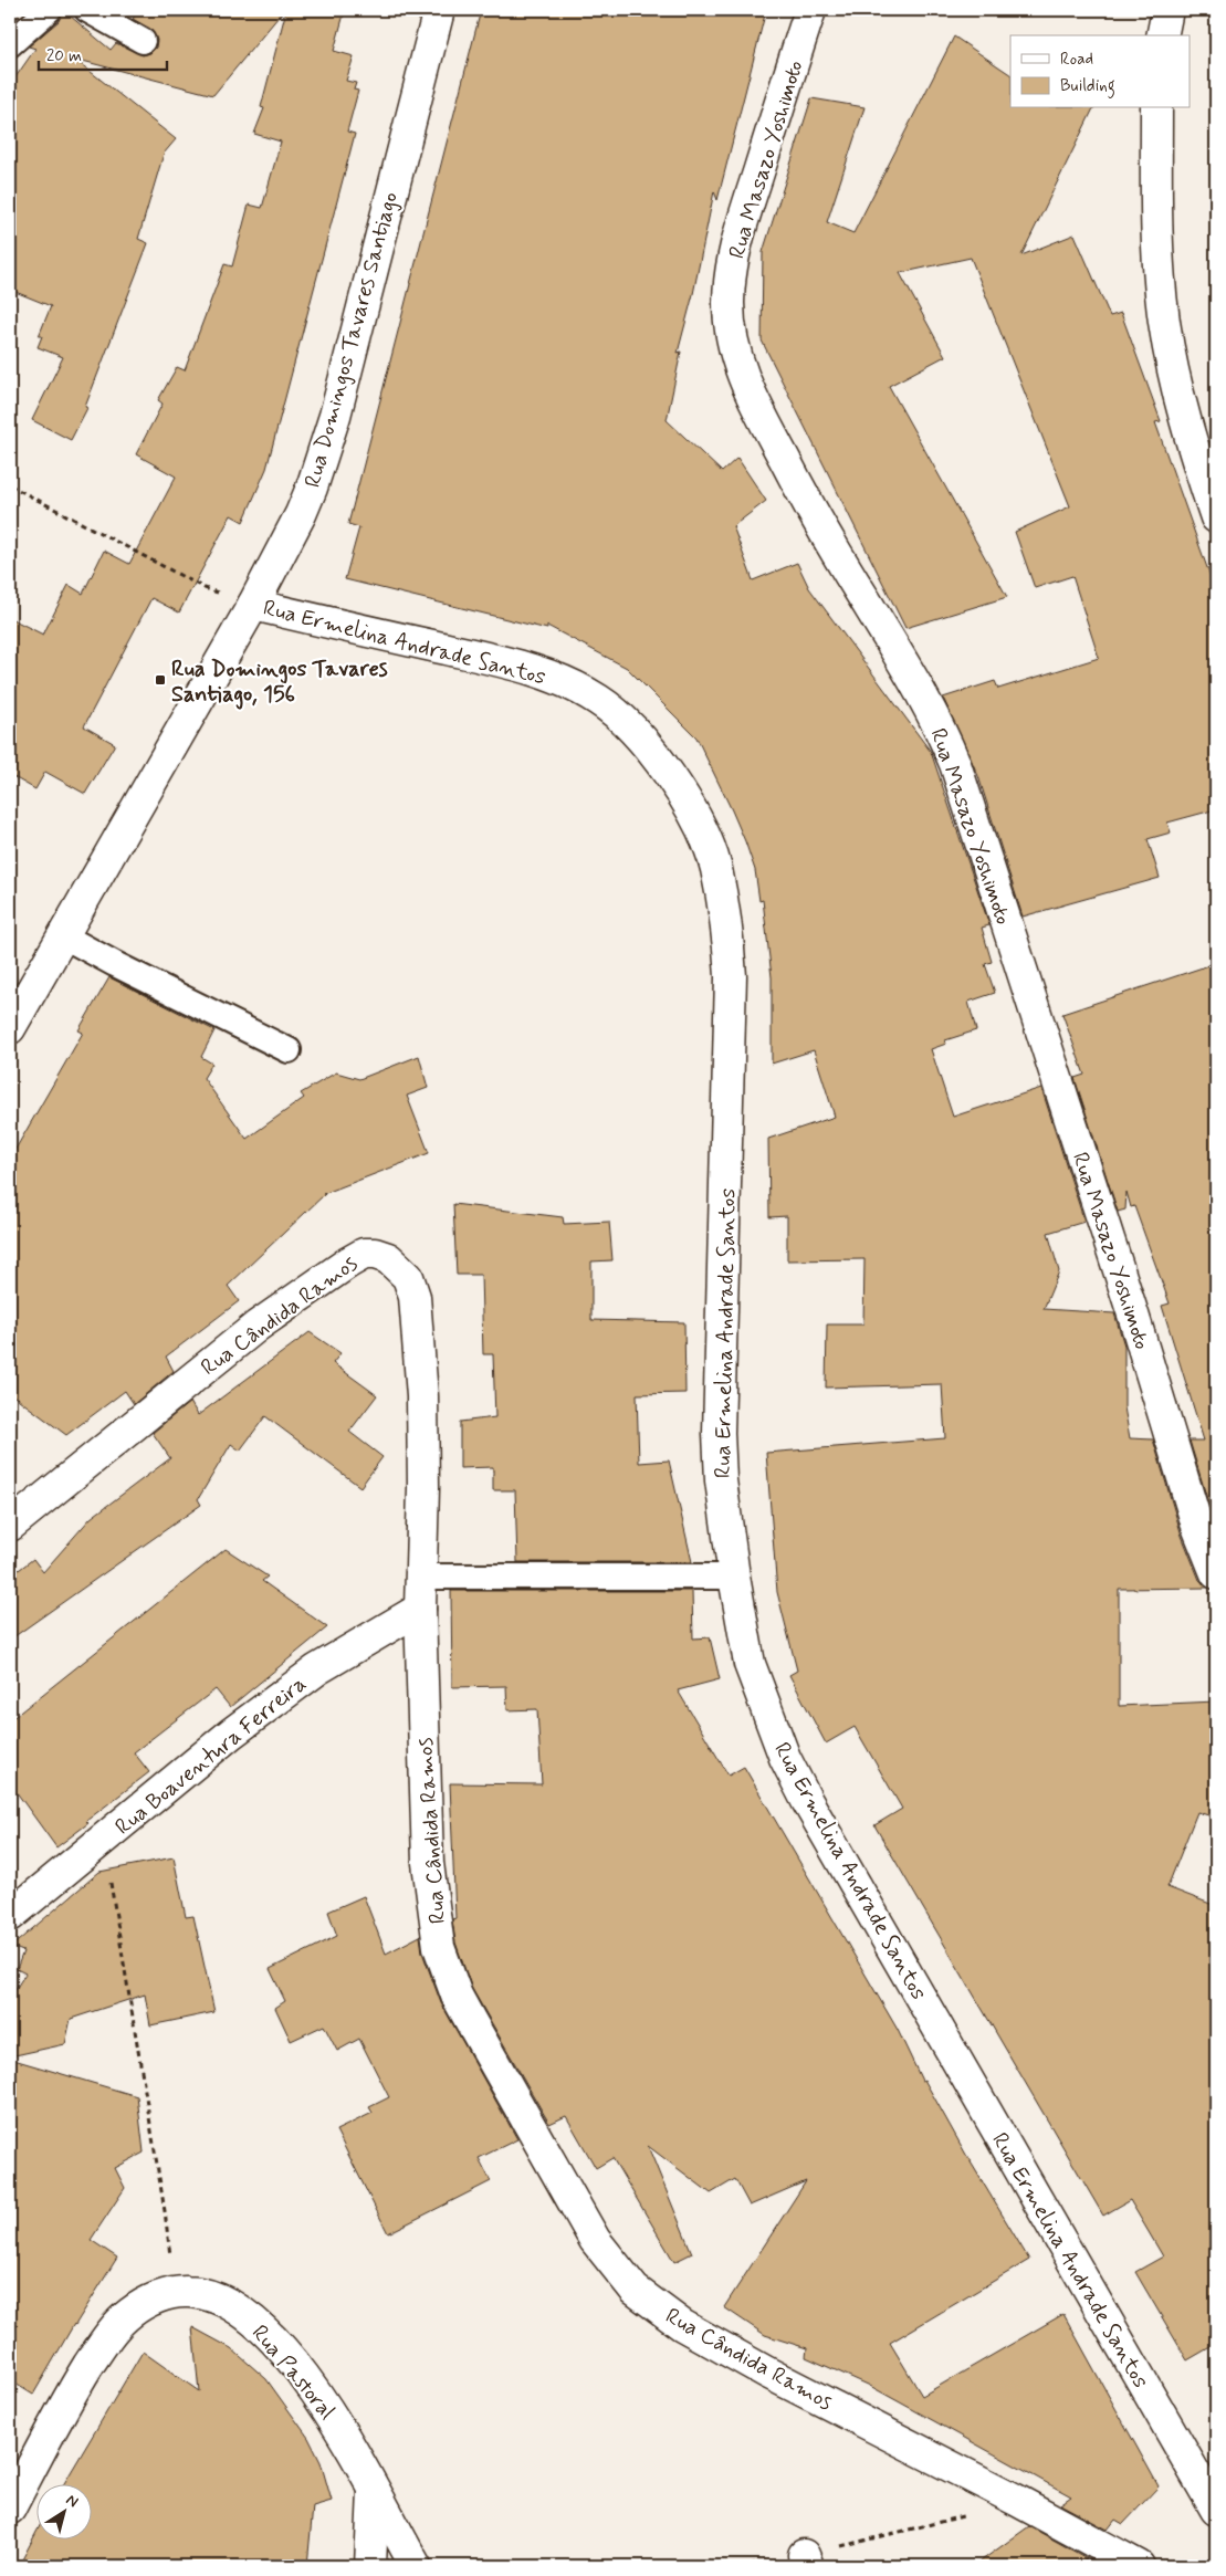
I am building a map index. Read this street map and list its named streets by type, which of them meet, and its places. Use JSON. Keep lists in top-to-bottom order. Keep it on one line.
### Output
{"streets":{"street":["Rua Masazo Yoshimoto","Rua Domingos Tavares Santiago","Rua Ermelina Andrade Santos","Rua Cândida Ramos","Rua Boaventura Ferreira","Rua Pastoral"]},"crossings":[["Rua Domingos Tavares Santiago","Rua Ermelina Andrade Santos"],["Rua Cândida Ramos","Rua Boaventura Ferreira"]],"places":{"transit":["Rua Domingos Tavares Santiago, 156"]},"legend":["Road","Building"],"scale_bar":"20 m","north":"top right"}
